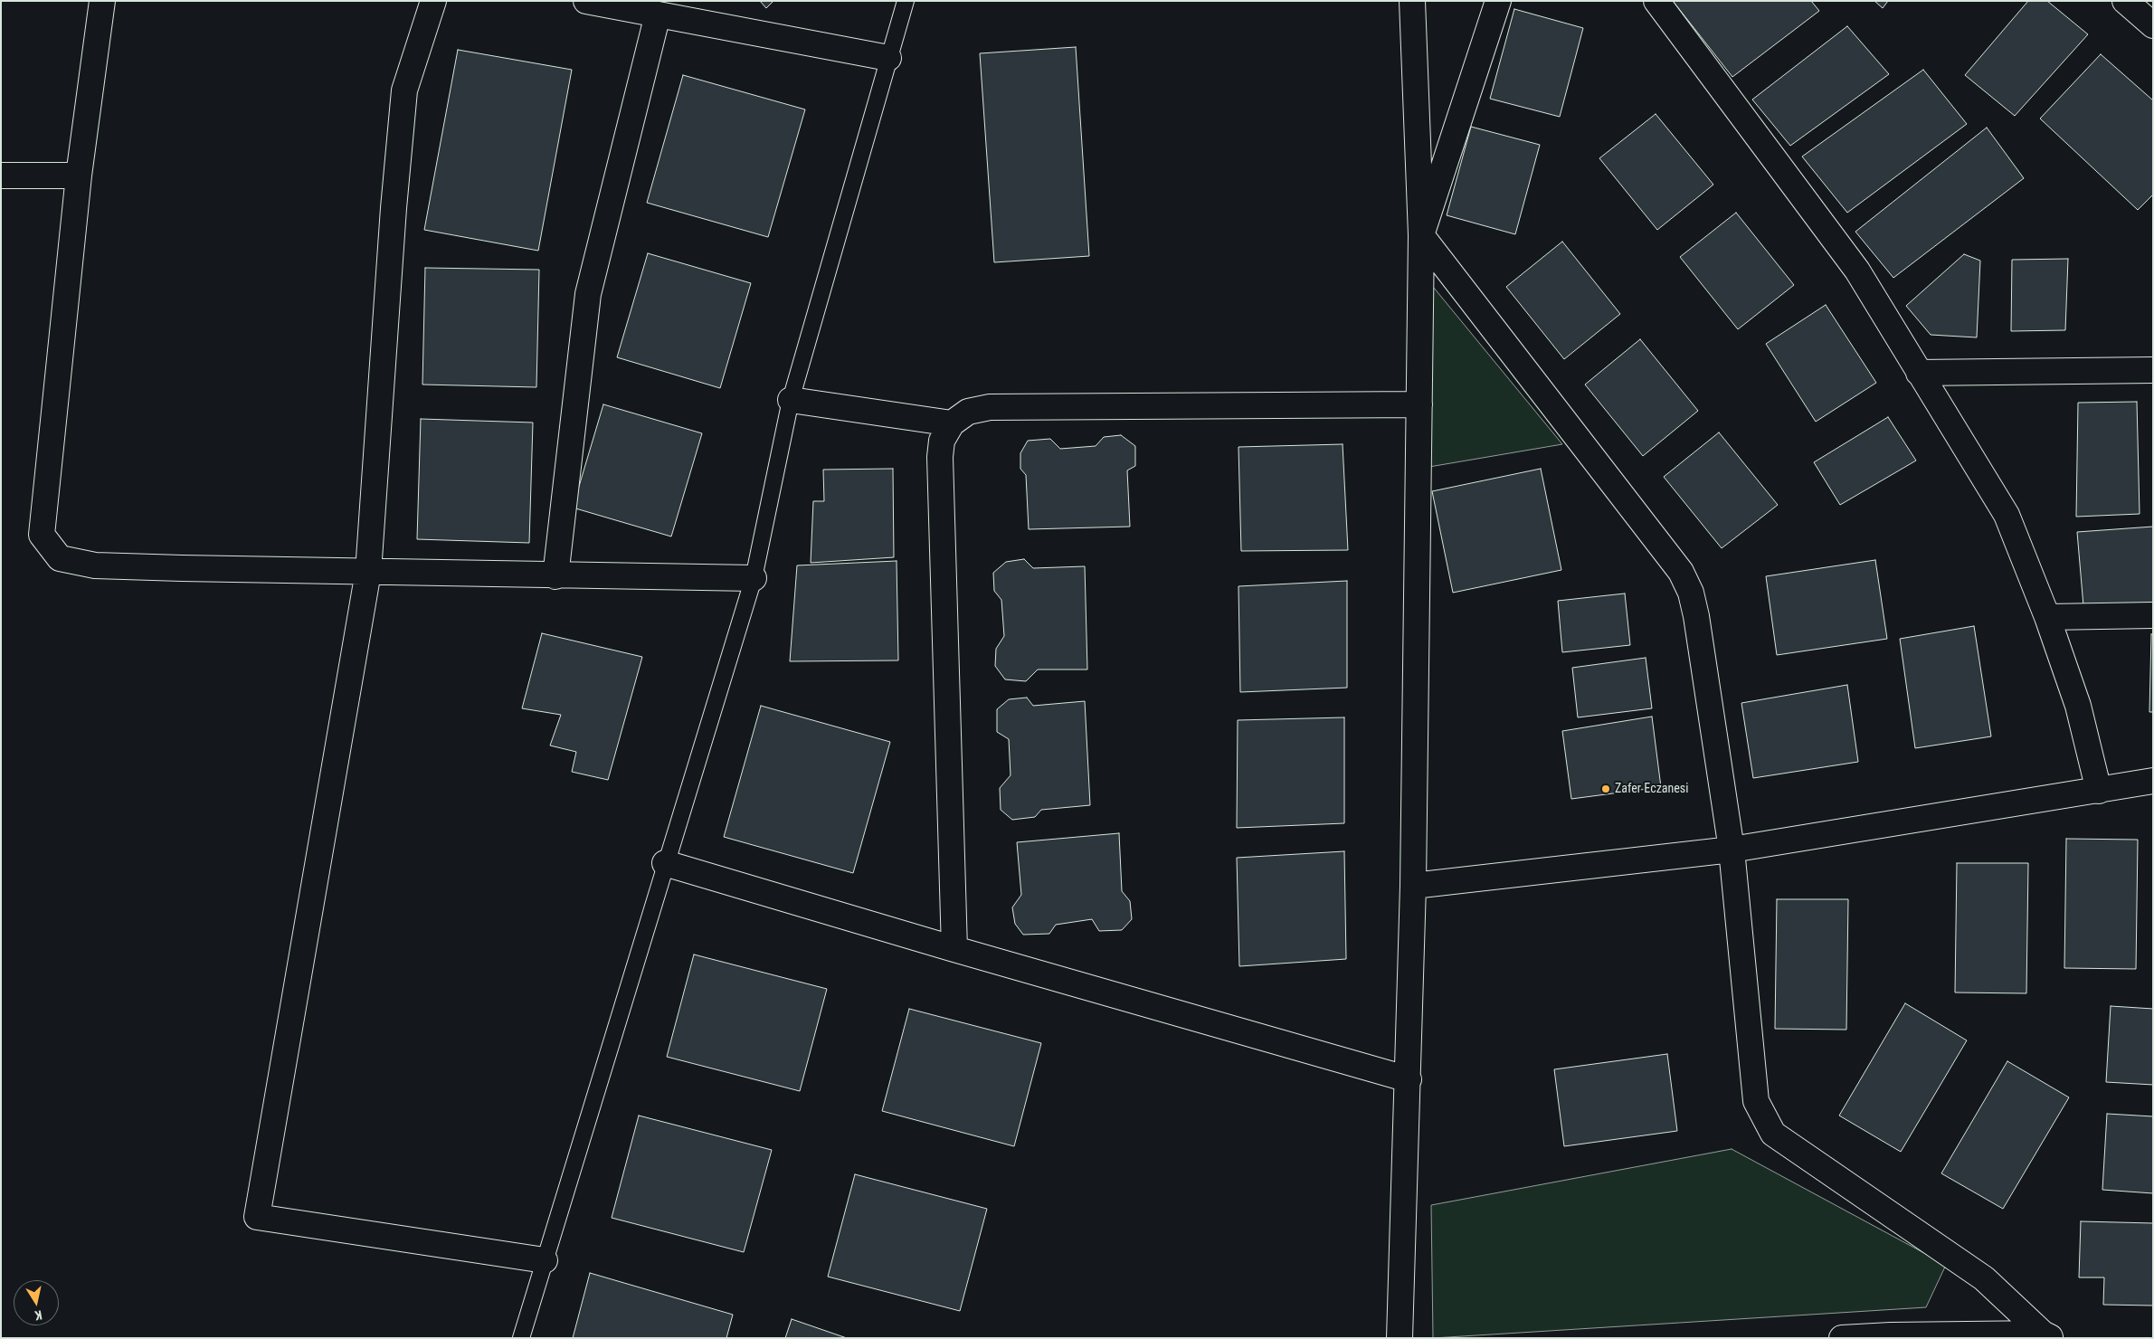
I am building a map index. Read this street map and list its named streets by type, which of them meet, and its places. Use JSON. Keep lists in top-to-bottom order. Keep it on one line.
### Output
{"places":["Zafer Eczanesi"],"north":"bottom"}
